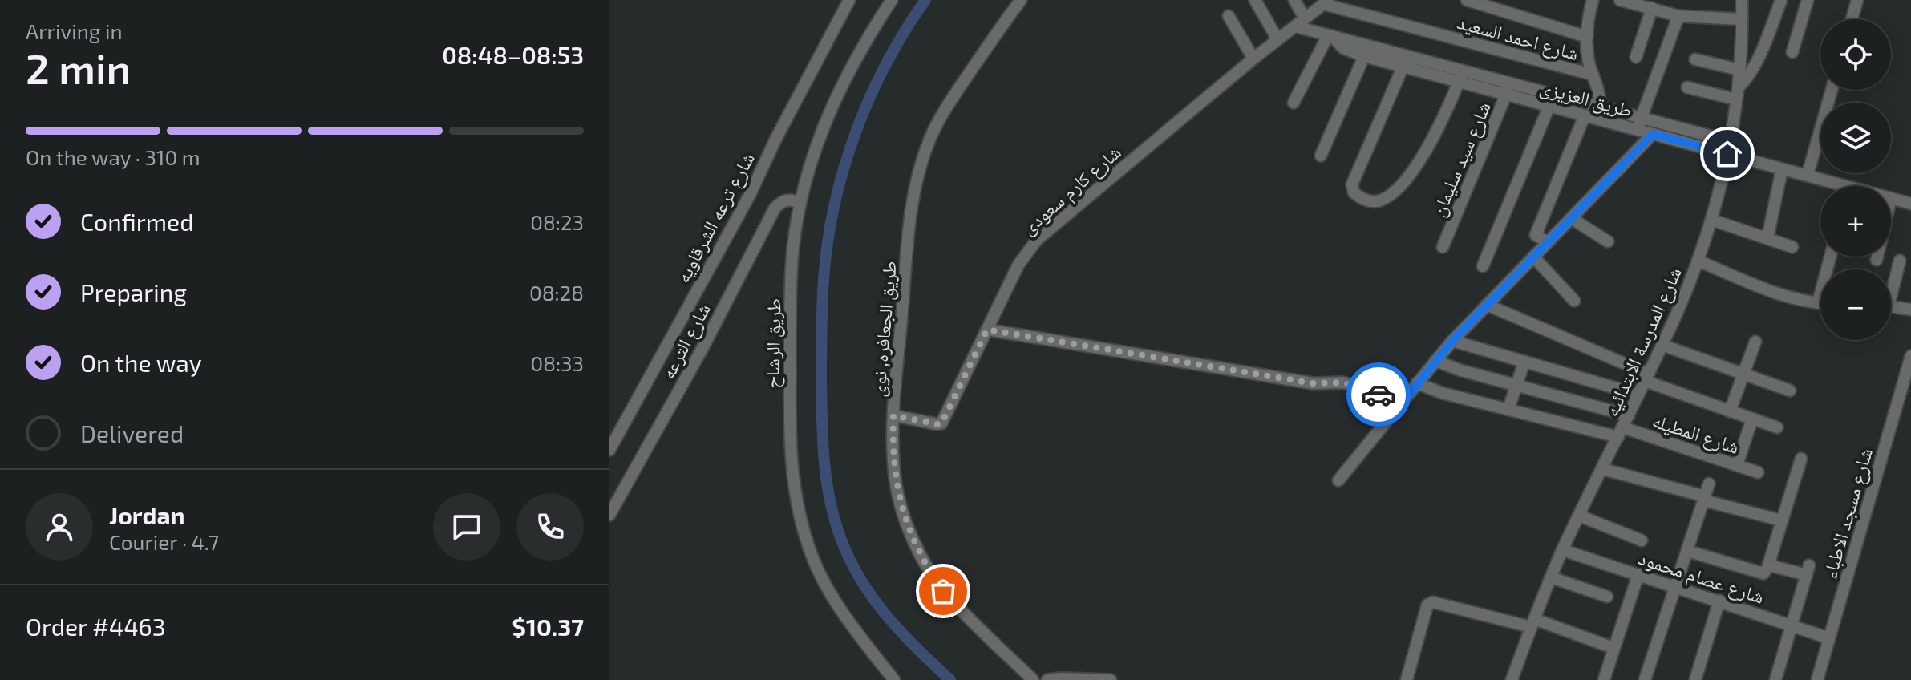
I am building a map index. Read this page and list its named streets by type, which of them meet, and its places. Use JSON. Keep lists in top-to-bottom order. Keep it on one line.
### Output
{"streets":{"street":["شارع احمد السعيد","طريق العزيزى","شارع سيد سليمان","شارع كارم سعودى","شارع ترعه الشرقاويه","طريق الجعافره, نوى","شارع الترعه","شارع المدرسة الابتدائيه","طريق الرشاح","شارع المطيله","شارع مسجد الاطباء","شارع عصام محمود"]},"crossings":[["شارع احمد السعيد","شارع كارم سعودى"],["طريق العزيزى","شارع سيد سليمان"],["طريق العزيزى","شارع كارم سعودى"],["طريق العزيزى","شارع المدرسة الابتدائيه"],["شارع كارم سعودى","طريق الجعافره, نوى"],["شارع الترعه","طريق الرشاح"],["شارع المدرسة الابتدائيه","شارع المطيله"],["شارع المدرسة الابتدائيه","شارع عصام محمود"],["شارع مسجد الاطباء","شارع عصام محمود"]],"page":{"heading":["2 min","Arriving in","08:48–08:53"],"panel":["Jordan","Courier · 4.7","Order #4463","$10.37"],"map_buttons":["+","−"],"bar":"On the way · 310 m","list":[["Confirmed","08:23"],["Preparing","08:28"],["On the way","08:33"],"Delivered"]}}
